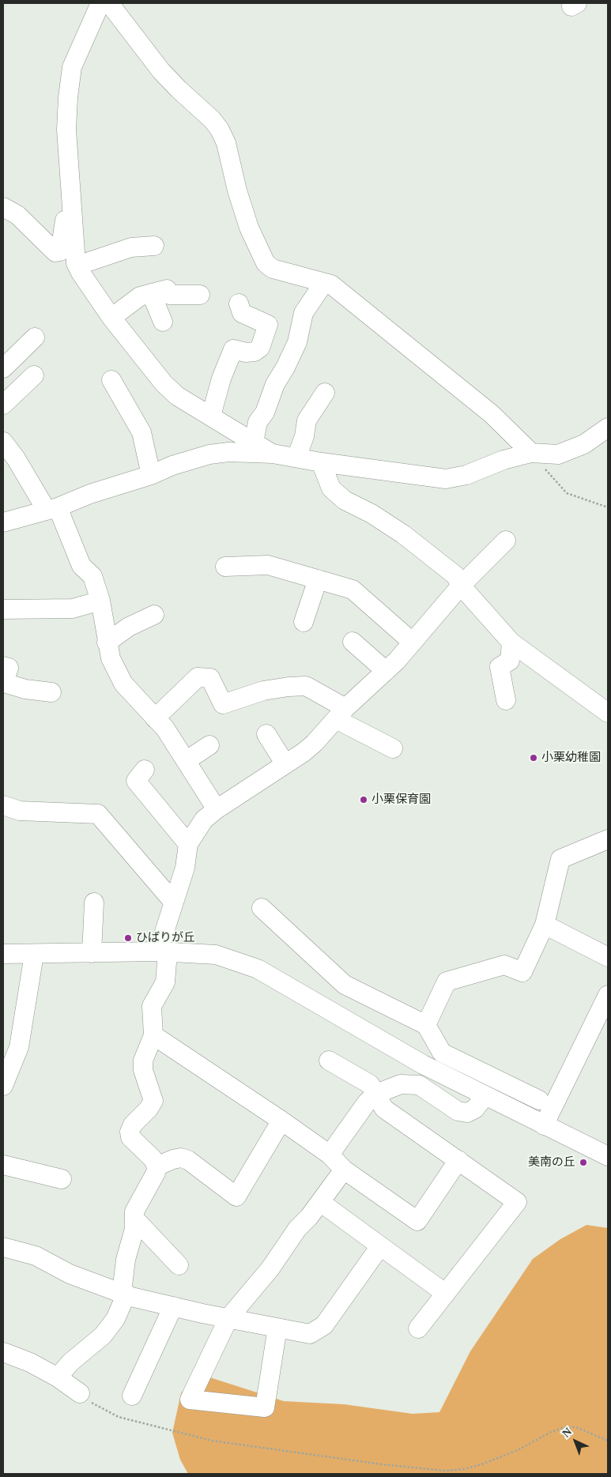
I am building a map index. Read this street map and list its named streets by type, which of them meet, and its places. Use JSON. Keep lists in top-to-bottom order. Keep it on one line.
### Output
{"places":["小栗幼稚園","小栗保育園","ひばりが丘","美南の丘"],"north":"top left"}
